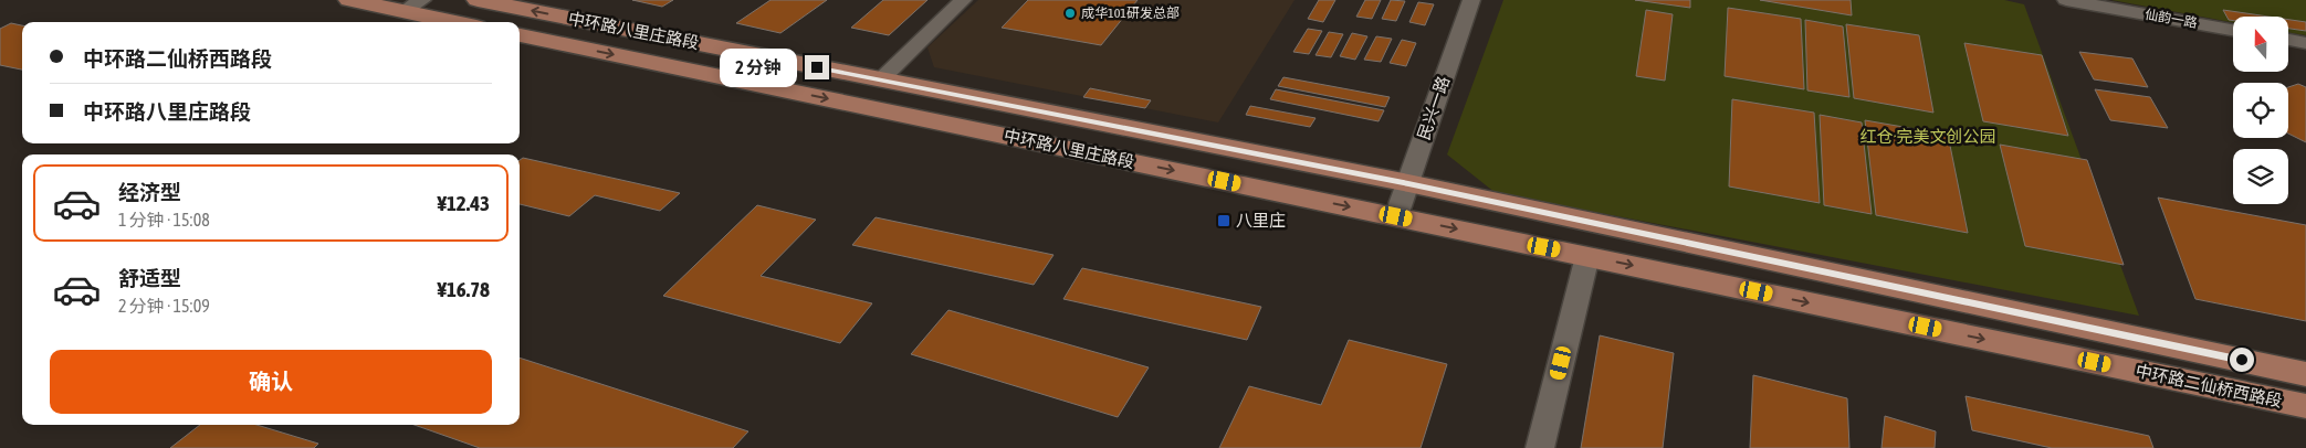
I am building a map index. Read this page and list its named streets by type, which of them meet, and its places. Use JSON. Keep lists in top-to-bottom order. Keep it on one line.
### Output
{"streets":{"main road":["中环路八里庄路段","中环路二仙桥西路段"],"street":["仙韵一路","民兴一路"]},"crossings":[["中环路八里庄路段","民兴一路"],["中环路八里庄路段","中环路二仙桥西路段"],["民兴一路","中环路二仙桥西路段"]],"parks":["红仓·完美文创公园"],"places":{"other":["成华101研发总部"],"transit":["八里庄"]},"north":"top","page":{"banner":["中环路二仙桥西路段","中环路八里庄路段"],"bubble":"2 分钟","list":[{"name":"经济型","note":"1 分钟 · 15:08","value":"¥12.43"},{"name":"舒适型","note":"2 分钟 · 15:09","value":"¥16.78"}],"buttons":"确认"}}
